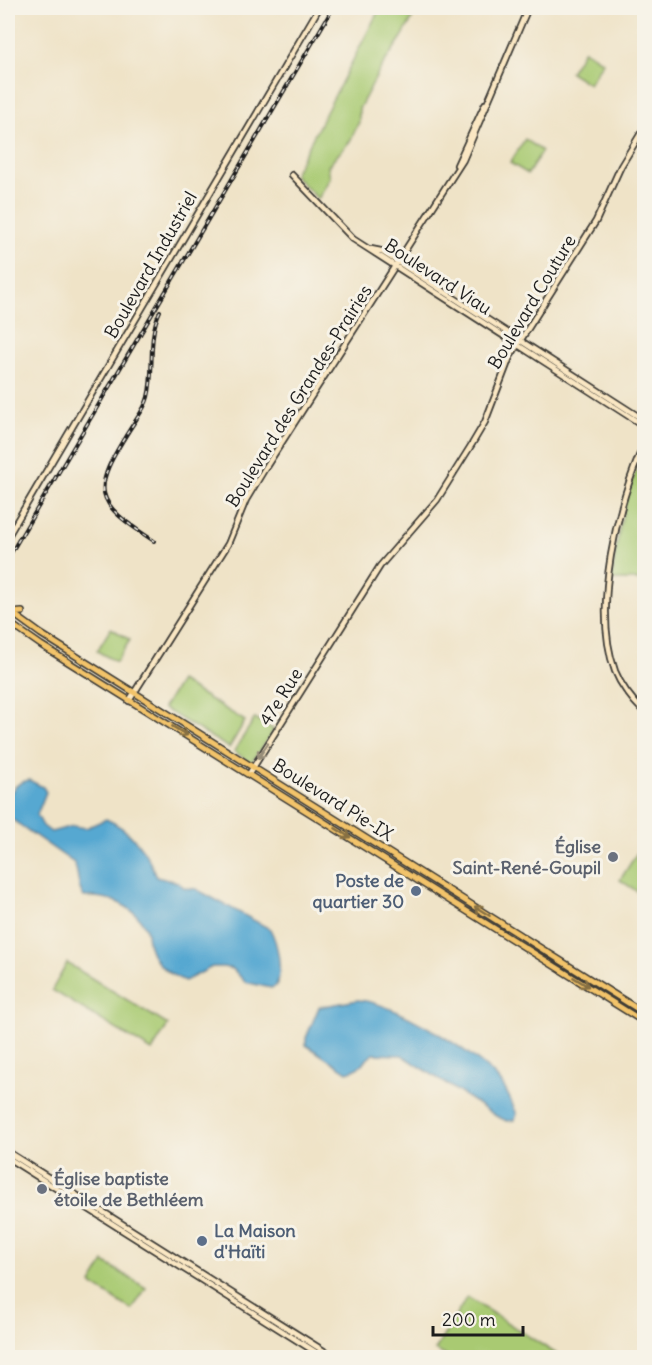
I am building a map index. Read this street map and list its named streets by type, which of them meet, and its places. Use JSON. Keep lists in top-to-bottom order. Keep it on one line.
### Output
{"streets":{"main road":["Boulevard Industriel","Boulevard Viau","Boulevard Couture","Boulevard des Grandes-Prairies","47e Rue","Boulevard Pie-IX"]},"crossings":[["Boulevard Viau","Boulevard Couture"],["Boulevard Viau","Boulevard des Grandes-Prairies"],["Boulevard Couture","47e Rue"],["Boulevard des Grandes-Prairies","Boulevard Pie-IX"],["47e Rue","Boulevard Pie-IX"]],"one_way":["47e Rue"],"places":["Église Saint-René-Goupil","Poste de quartier 30","Église baptiste étoile de Bethléem","La Maison d'Haïti"],"scale_bar":"200 m"}
